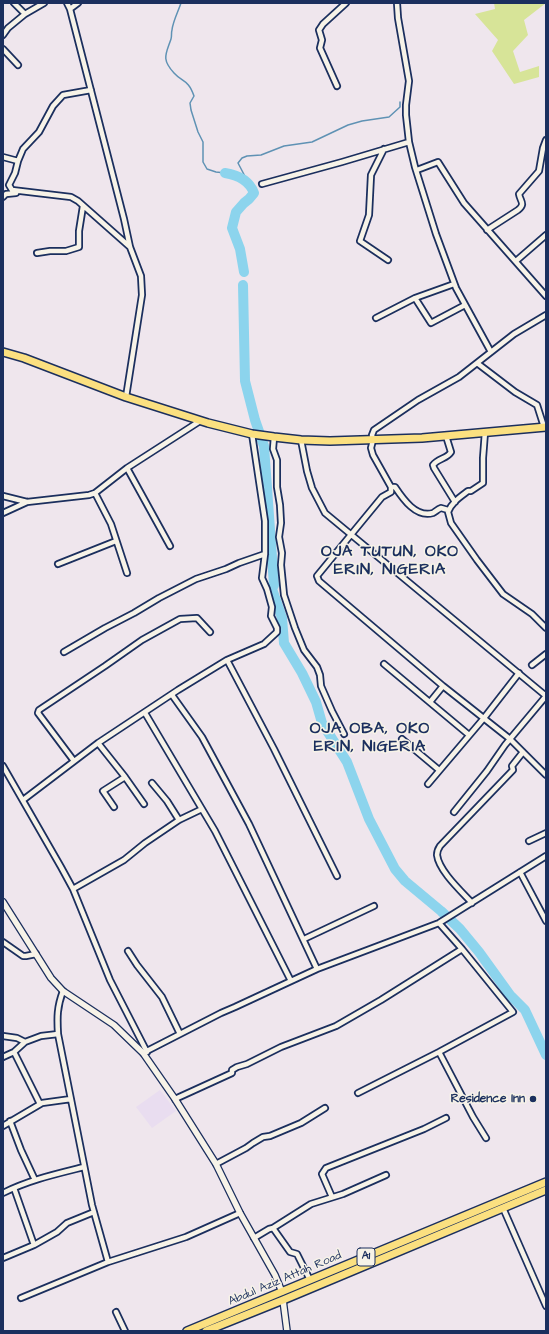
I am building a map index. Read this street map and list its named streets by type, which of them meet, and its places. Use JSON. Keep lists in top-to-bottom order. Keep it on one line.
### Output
{"streets":{"main road":["A1","Abdul Aziz Attah Road"]},"districts":["OJA TUTUN, OKO ERIN, NIGERIA","OJA OBA, OKO ERIN, NIGERIA"],"places":["Residence Inn"]}
